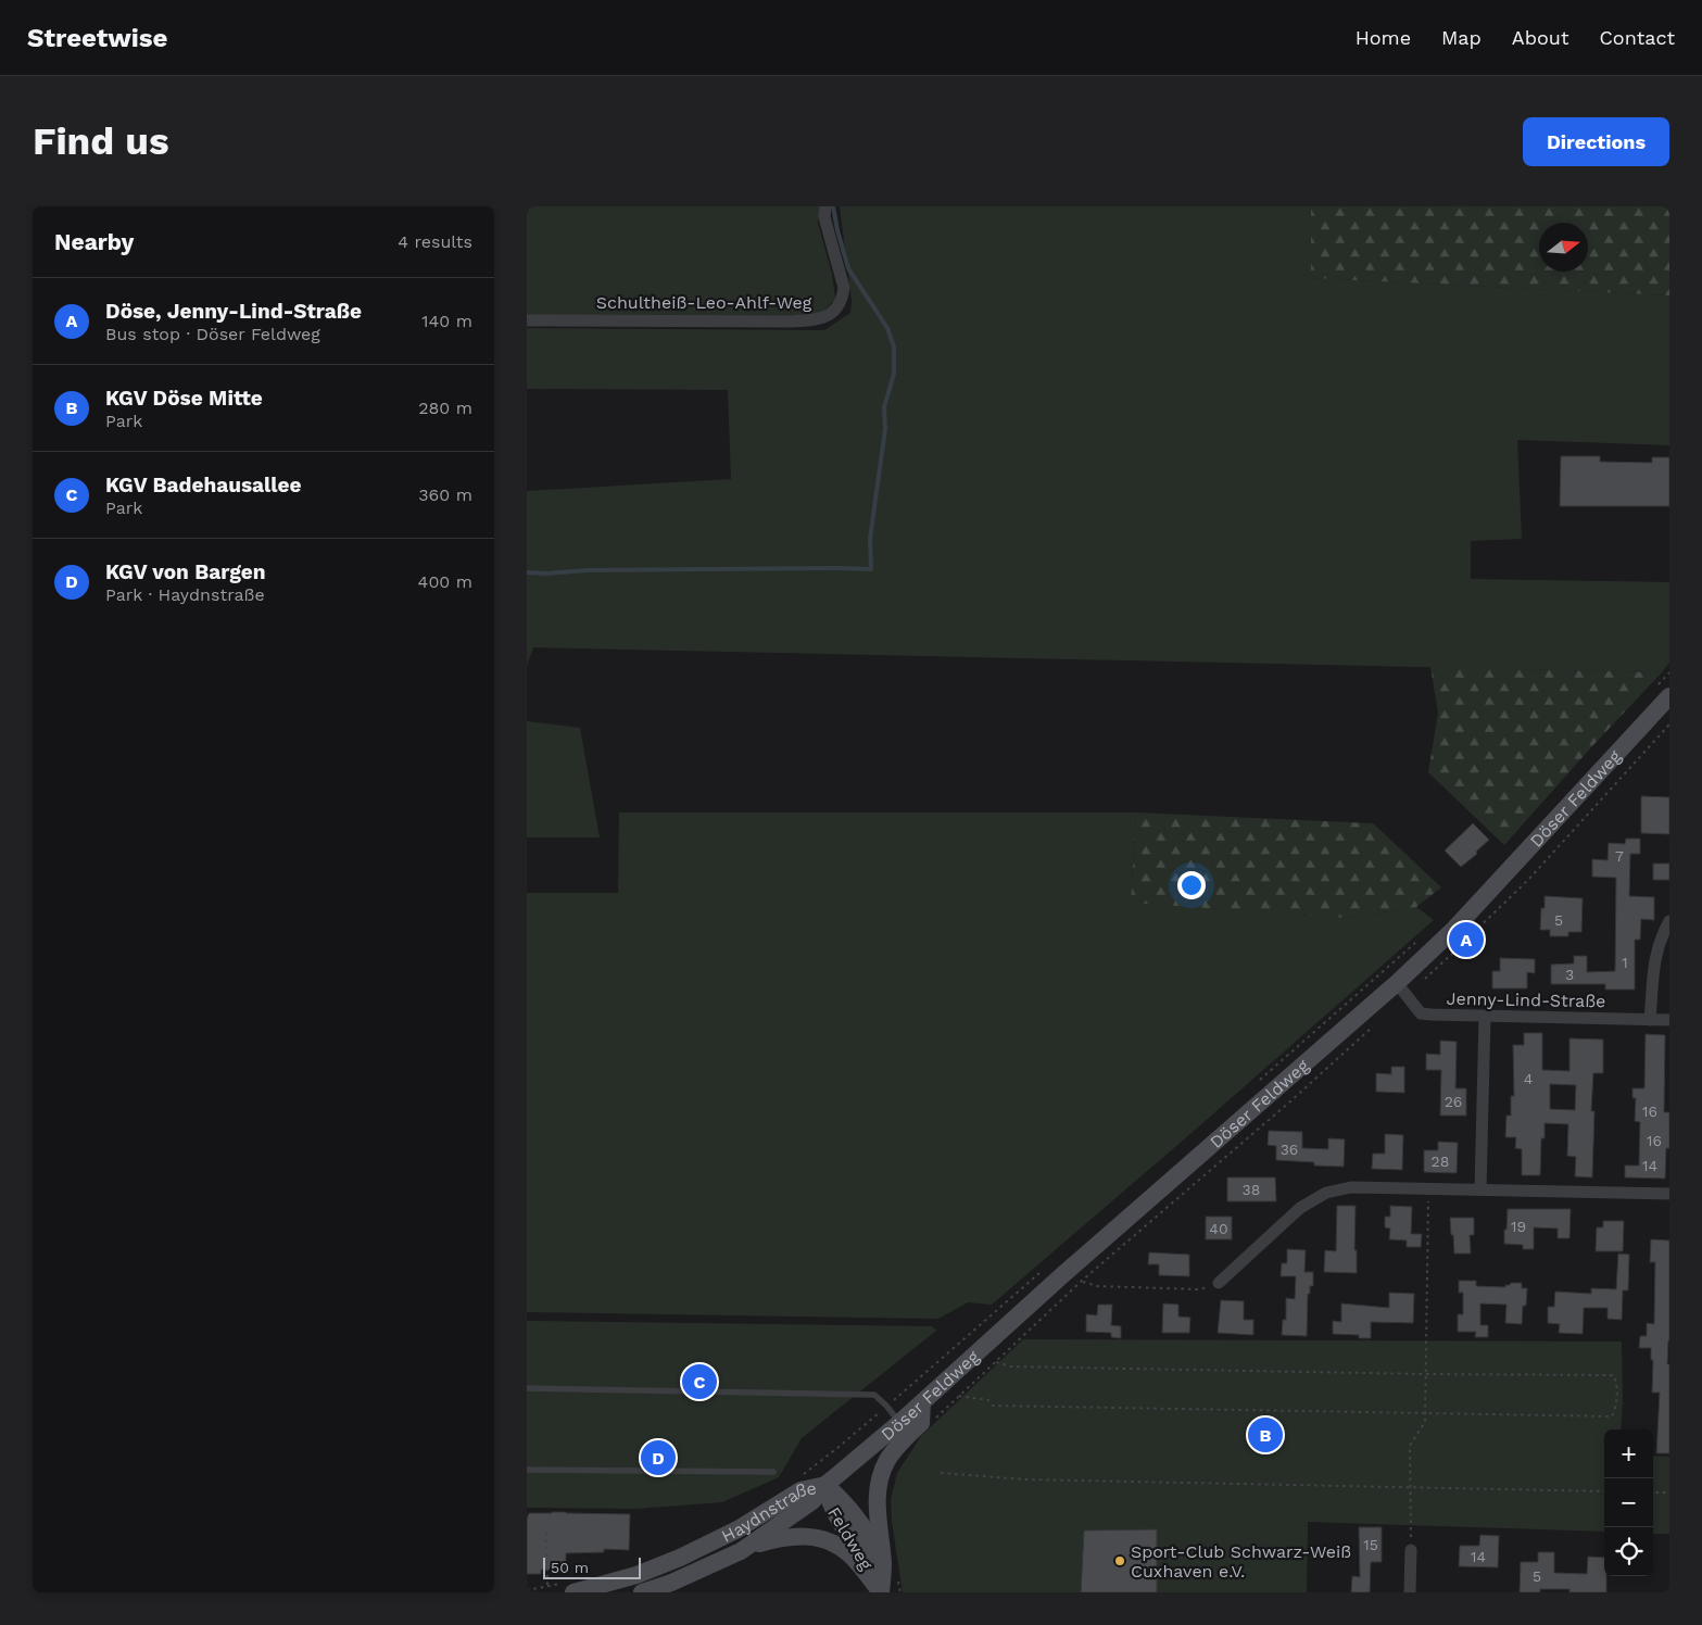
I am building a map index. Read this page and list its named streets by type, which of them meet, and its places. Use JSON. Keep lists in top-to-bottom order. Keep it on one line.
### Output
{"streets":{"street":["Schultheiß-Leo-Ahlf-Weg","Döser Feldweg","Jenny-Lind-Straße","Haydnstraße","Feldweg"]},"crossings":[["Döser Feldweg","Jenny-Lind-Straße"],["Döser Feldweg","Haydnstraße"],["Döser Feldweg","Feldweg"],["Haydnstraße","Feldweg"]],"places":["Sport-Club Schwarz-Weiß Cuxhaven e.V."],"house_numbers":["7","5","1","3","4","26","16","16","36","28","14","38","19","40","15","14","5"],"scale_bar":"50 m","north":"right","page":{"header":"Streetwise","nav":["Home","Map","About","Contact"],"buttons":"Directions","title":"Find us","heading":["Nearby","4 results"],"list":[{"mark":"A","name":"Döse, Jenny-Lind-Straße","note":"Bus stop · Döser Feldweg","value":"140 m"},{"mark":"B","name":"KGV Döse Mitte","note":"Park","value":"280 m"},{"mark":"C","name":"KGV Badehausallee","note":"Park","value":"360 m"},{"mark":"D","name":"KGV von Bargen","note":"Park · Haydnstraße","value":"400 m"}],"pins":["A","C","B","D"],"map_buttons":["+","−"],"scale":"50 m"}}
